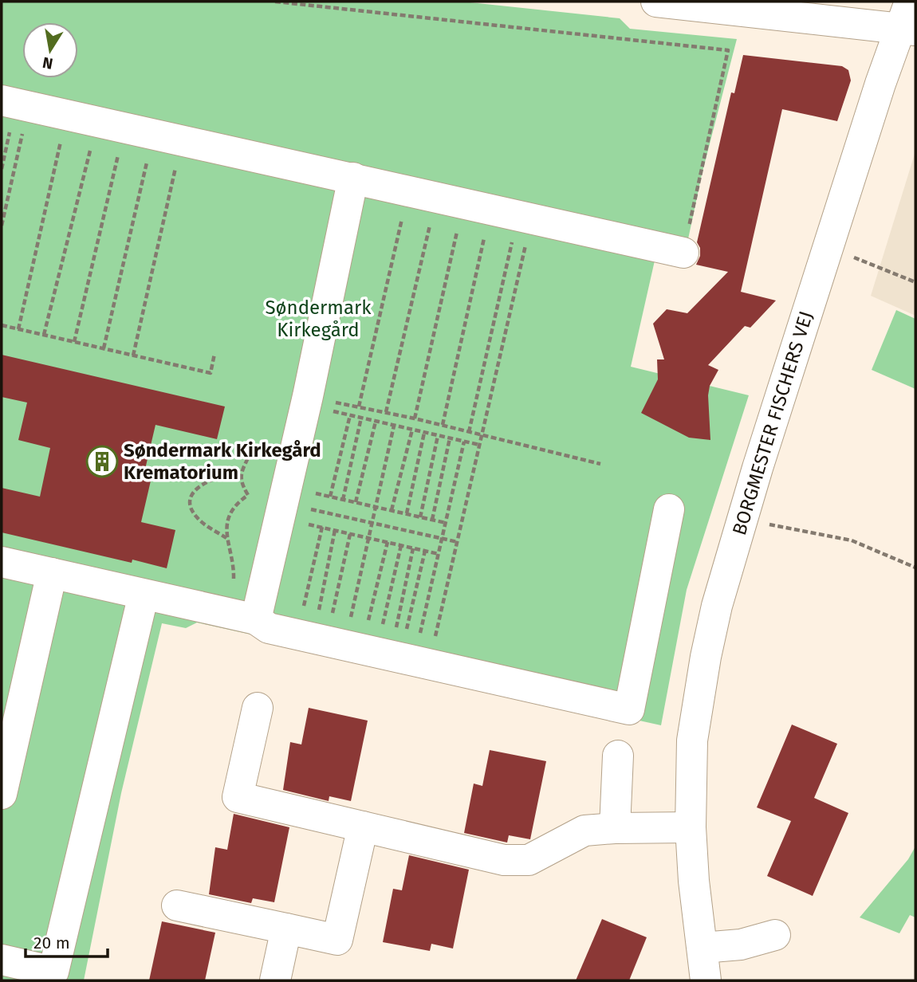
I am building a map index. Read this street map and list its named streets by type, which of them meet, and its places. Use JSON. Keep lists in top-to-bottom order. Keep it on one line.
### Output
{"streets":{"street":["BORGMESTER FISCHERS VEJ"]},"parks":["Søndermark Kirkegård"],"places":{"building":["Søndermark Kirkegård Krematorium"]},"scale_bar":"20 m","north":"bottom"}
